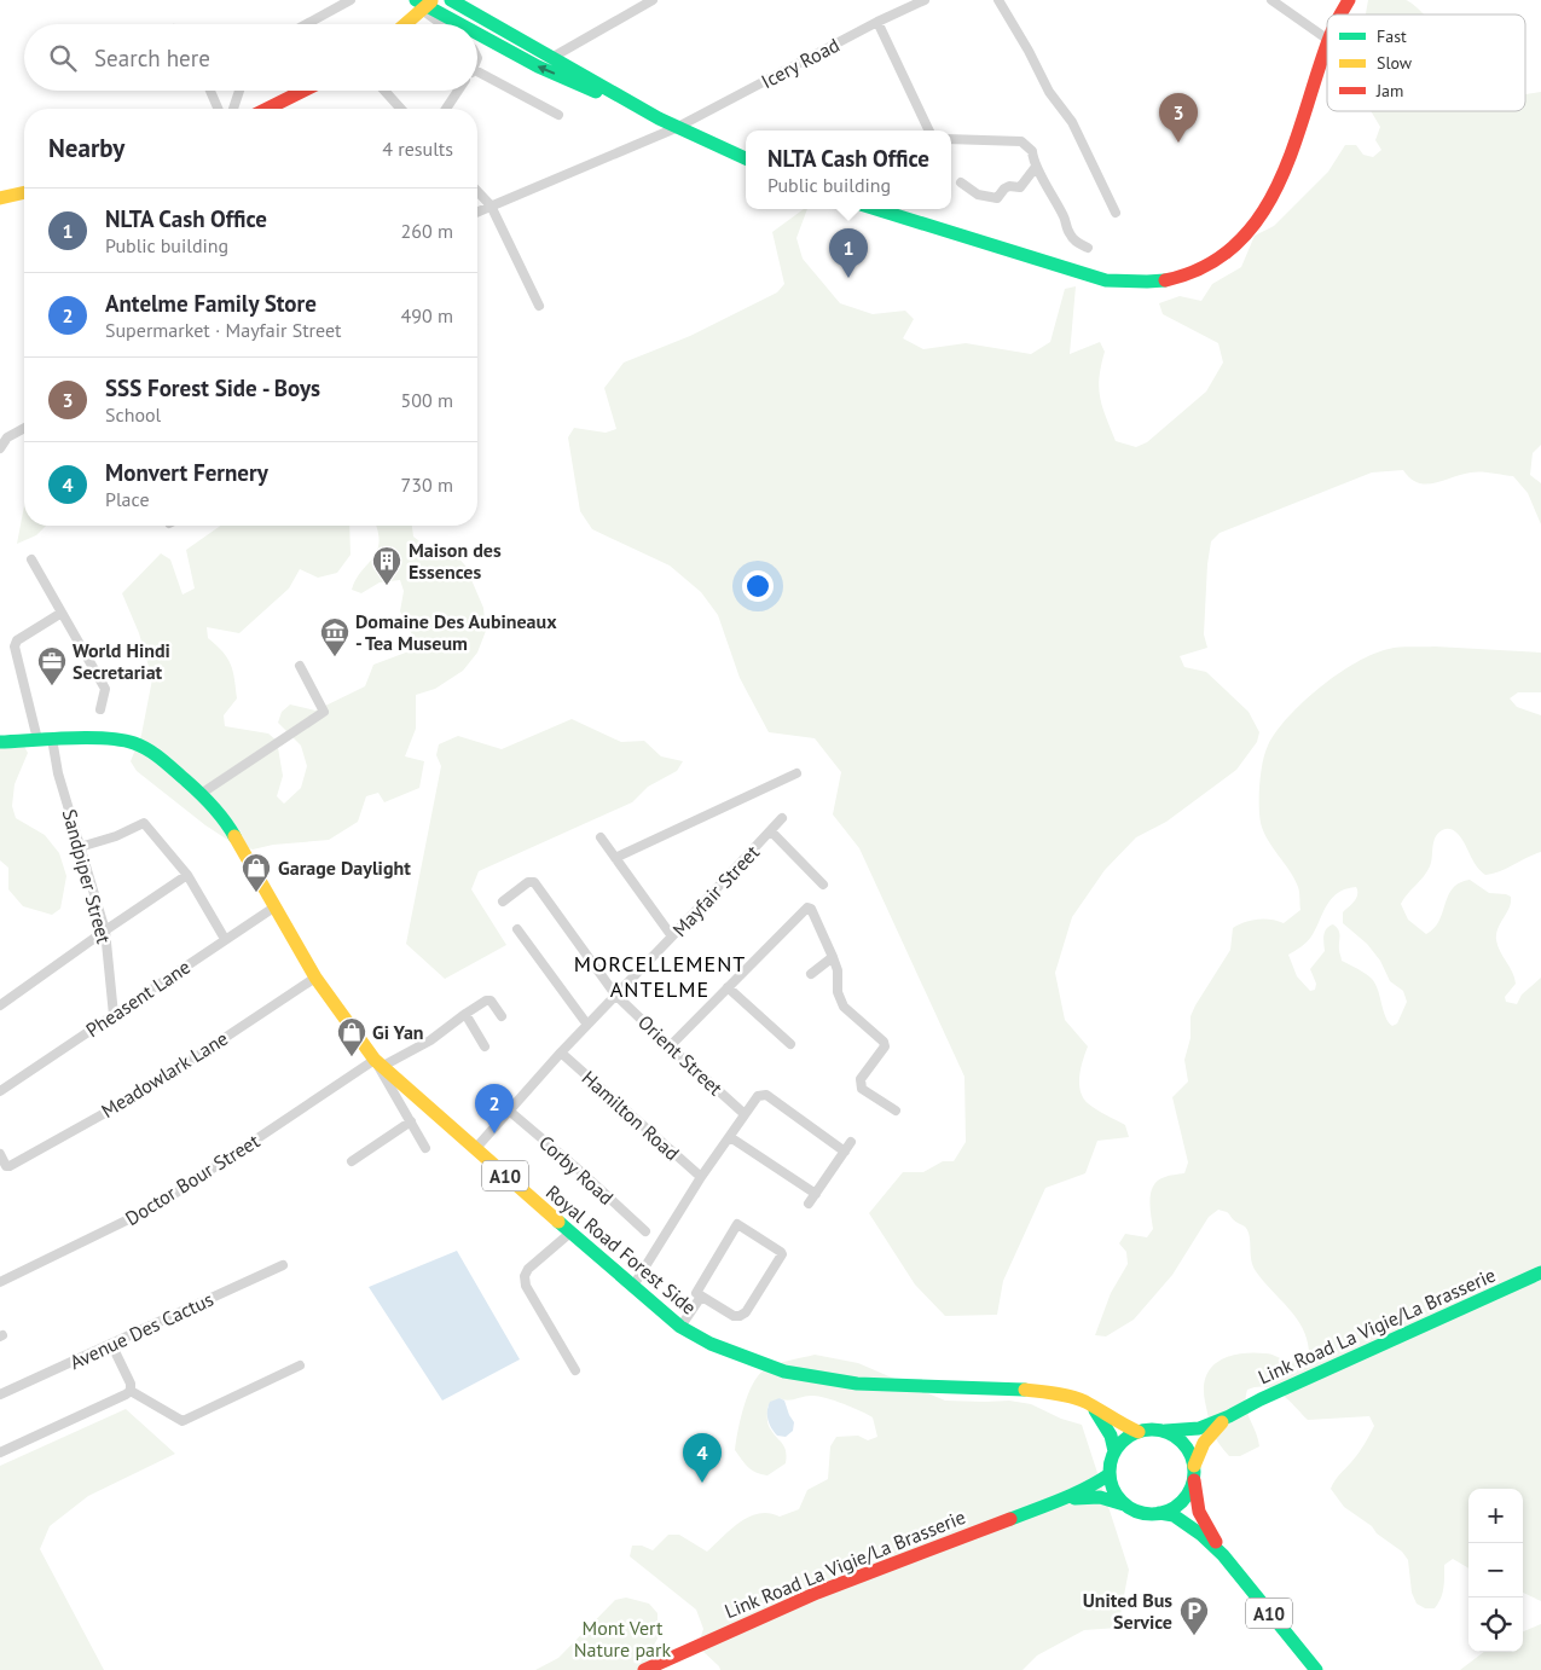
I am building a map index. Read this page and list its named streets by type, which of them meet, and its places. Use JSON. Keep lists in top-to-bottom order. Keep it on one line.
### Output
{"streets":{"main road":["A10","Royal Road Forest Side","Link Road La Vigie/La Brasserie"],"street":["Icery Road","Sandpiper Street","Mayfair Street","Pheasent Lane","Orient Street","Meadowlark Lane","Hamilton Road","Corby Road","Doctor Bour Street","Avenue Des Cactus"]},"crossings":[["Sandpiper Street","Pheasent Lane"],["Sandpiper Street","Royal Road Forest Side"],["Mayfair Street","Orient Street"],["Mayfair Street","Hamilton Road"],["Mayfair Street","Corby Road"],["Mayfair Street","Royal Road Forest Side"],["Pheasent Lane","Royal Road Forest Side"],["Meadowlark Lane","Royal Road Forest Side"],["Doctor Bour Street","Royal Road Forest Side"],["Royal Road Forest Side","Link Road La Vigie/La Brasserie"]],"districts":["MORCELLEMENT ANTELME"],"parks":["Mont Vert Nature park"],"places":{"building":["Maison des Essences"],"museum":["Domaine Des Aubineaux - Tea Museum"],"office":["World Hindi Secretariat"],"shop":["Garage Daylight","Gi Yan"],"parking":["United Bus Service"]},"legend":["Fast","Slow","Jam"],"page":{"search":"Search here","pins":["3","1","2","4"],"heading":["Nearby","4 results"],"popup":["NLTA Cash Office","Public building"],"list":[{"mark":"1","name":"NLTA Cash Office","note":"Public building","value":"260 m"},{"mark":"2","name":"Antelme Family Store","note":"Supermarket · Mayfair Street","value":"490 m"},{"mark":"3","name":"SSS Forest Side - Boys","note":"School","value":"500 m"},{"mark":"4","name":"Monvert Fernery","note":"Place","value":"730 m"}],"map_buttons":["+","−"]}}
